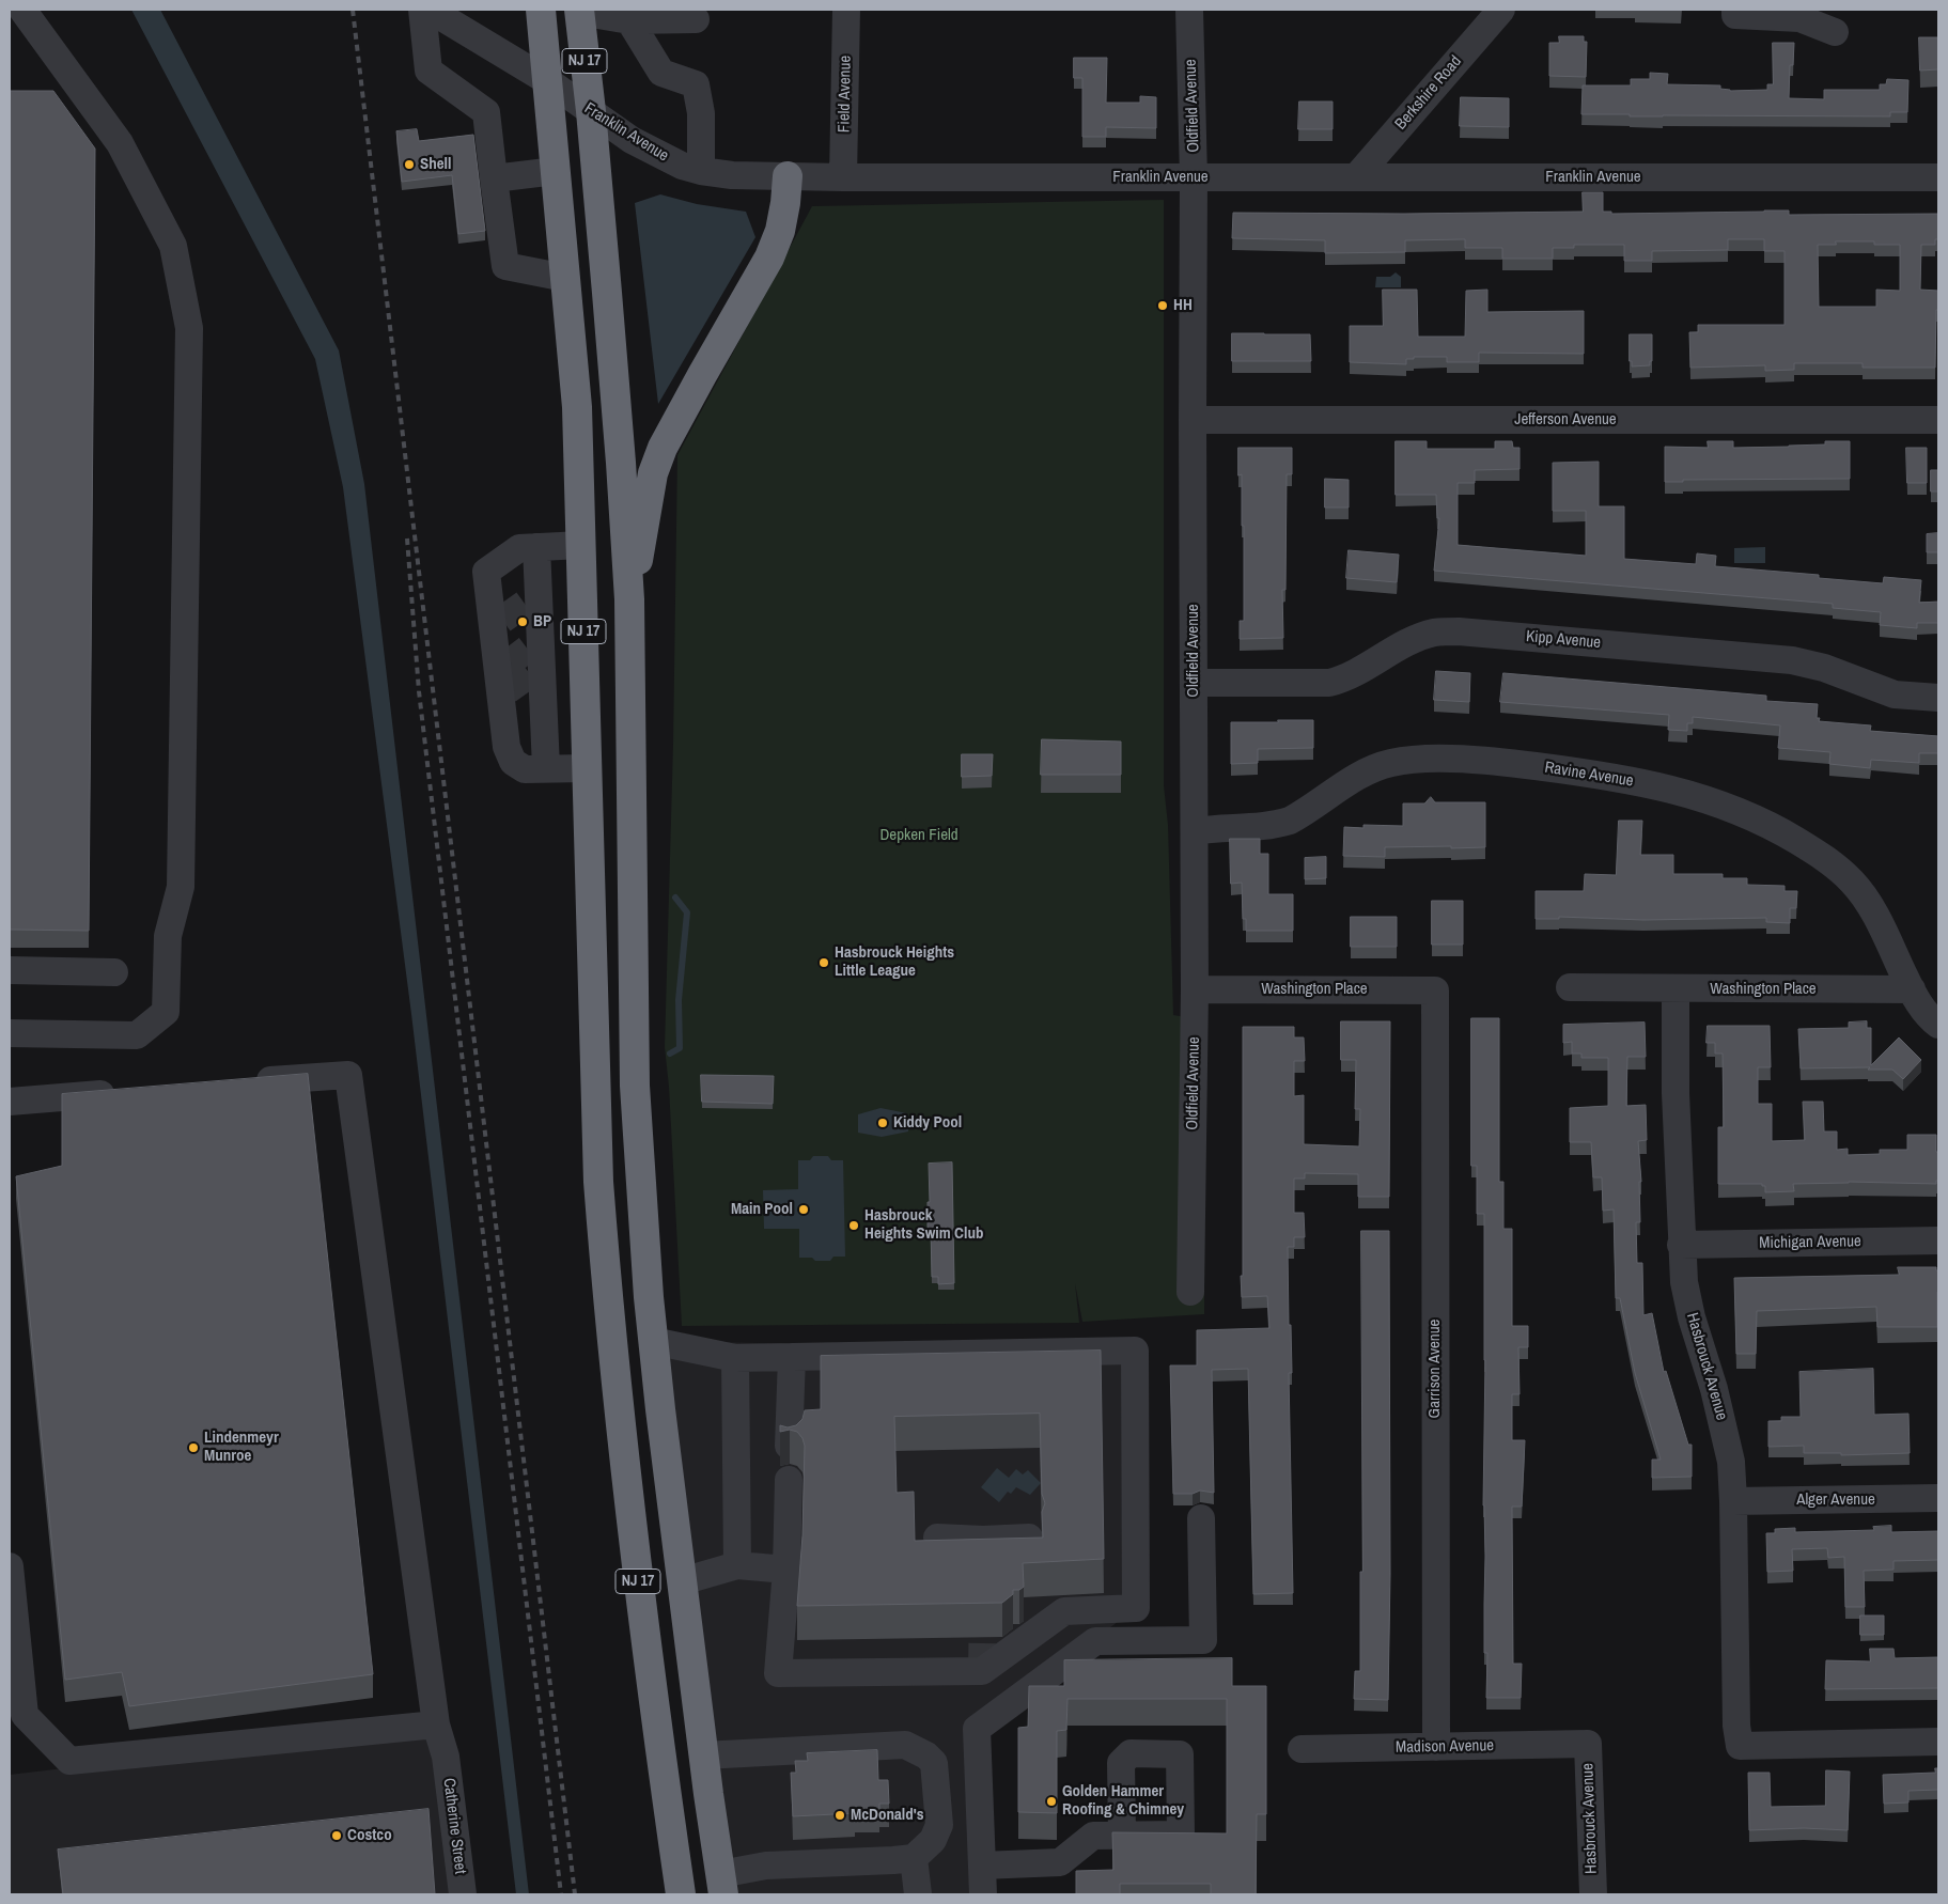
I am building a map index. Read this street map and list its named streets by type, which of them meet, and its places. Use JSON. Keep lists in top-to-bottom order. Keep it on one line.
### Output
{"streets":{"highway":["NJ 17"],"street":["Berkshire Road","Field Avenue","Oldfield Avenue","Franklin Avenue","Jefferson Avenue","Kipp Avenue","Ravine Avenue","Washington Place","Michigan Avenue","Hasbrouck Avenue","Garrison Avenue","Alger Avenue","Madison Avenue","Catherine Street"]},"crossings":[["NJ 17","Franklin Avenue"],["Berkshire Road","Franklin Avenue"],["Field Avenue","Franklin Avenue"],["Oldfield Avenue","Franklin Avenue"],["Oldfield Avenue","Jefferson Avenue"],["Oldfield Avenue","Kipp Avenue"],["Oldfield Avenue","Ravine Avenue"],["Oldfield Avenue","Washington Place"],["Ravine Avenue","Washington Place"],["Washington Place","Hasbrouck Avenue"],["Washington Place","Garrison Avenue"],["Michigan Avenue","Hasbrouck Avenue"],["Hasbrouck Avenue","Alger Avenue"],["Hasbrouck Avenue","Madison Avenue"],["Garrison Avenue","Madison Avenue"]],"parks":["Depken Field"],"places":["Shell","HH","BP","Hasbrouck Heights Little League","Kiddy Pool","Main Pool","Hasbrouck Heights Swim Club","Lindenmeyr Munroe","Golden Hammer Roofing & Chimney","McDonald's","Costco"]}
